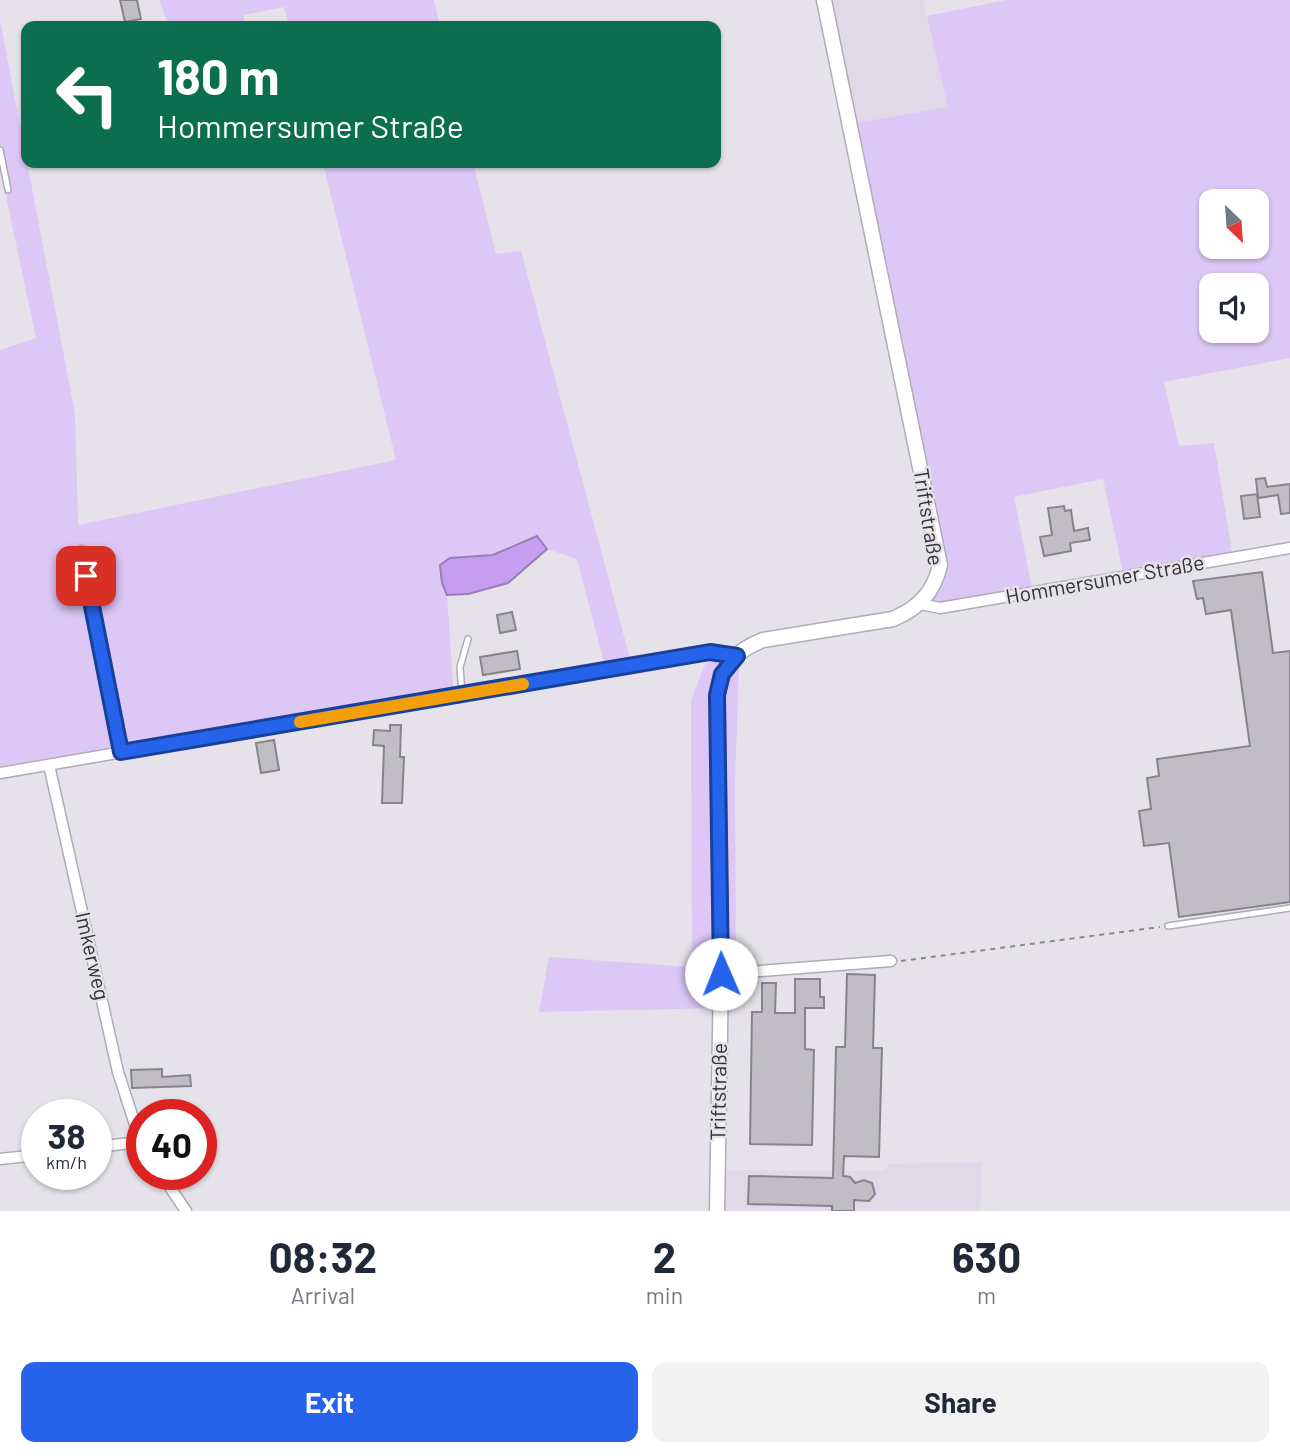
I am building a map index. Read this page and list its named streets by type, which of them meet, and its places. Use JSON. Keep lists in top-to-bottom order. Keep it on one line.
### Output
{"streets":{"street":["Triftstraße","Hommersumer Straße","Imkerweg"]},"crossings":[["Triftstraße","Hommersumer Straße"]],"north":"bottom right","page":{"turn":["180 m","Hommersumer Straße"],"speed":"38 km/h","limit":"40","eta":["08:32","Arrival","2","min","630","m"],"buttons":["Exit","Share"]}}
